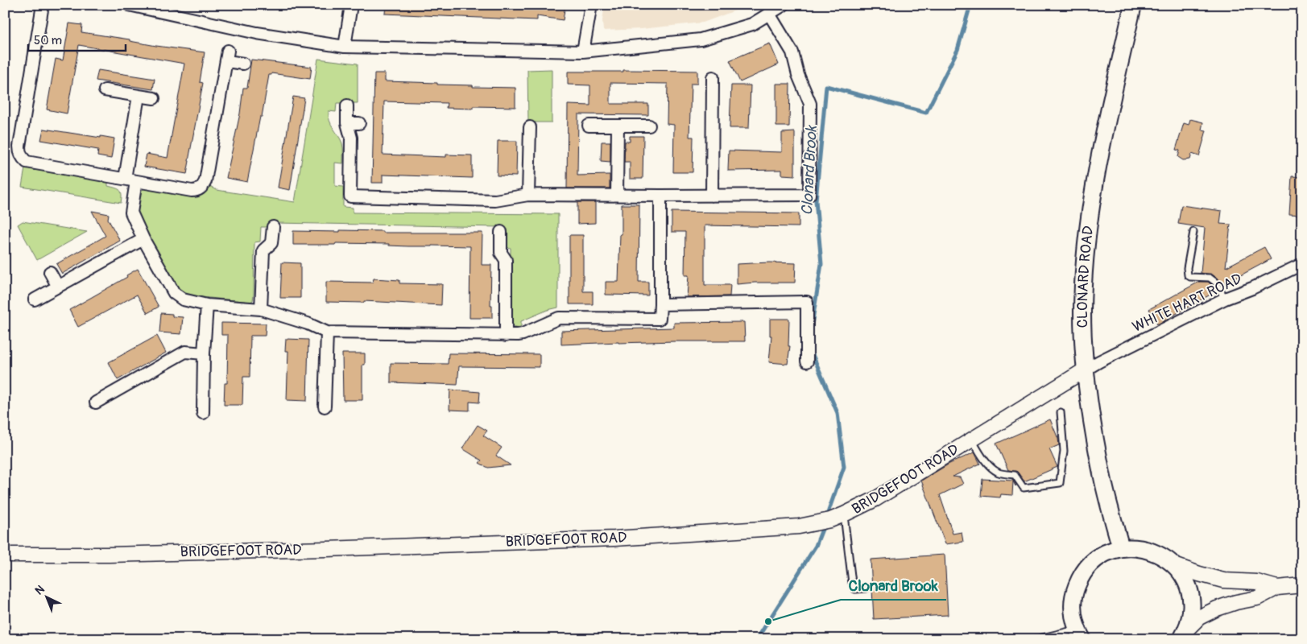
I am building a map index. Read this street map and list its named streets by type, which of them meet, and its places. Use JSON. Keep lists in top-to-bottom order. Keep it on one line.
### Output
{"streets":{"main road":["CLONARD ROAD"],"street":["WHITE HART ROAD","BRIDGEFOOT ROAD"]},"crossings":[["CLONARD ROAD","WHITE HART ROAD"],["CLONARD ROAD","BRIDGEFOOT ROAD"],["WHITE HART ROAD","BRIDGEFOOT ROAD"]],"water":["Clonard Brook"],"places":["Clonard Brook"],"scale_bar":"50 m","north":"top left"}
